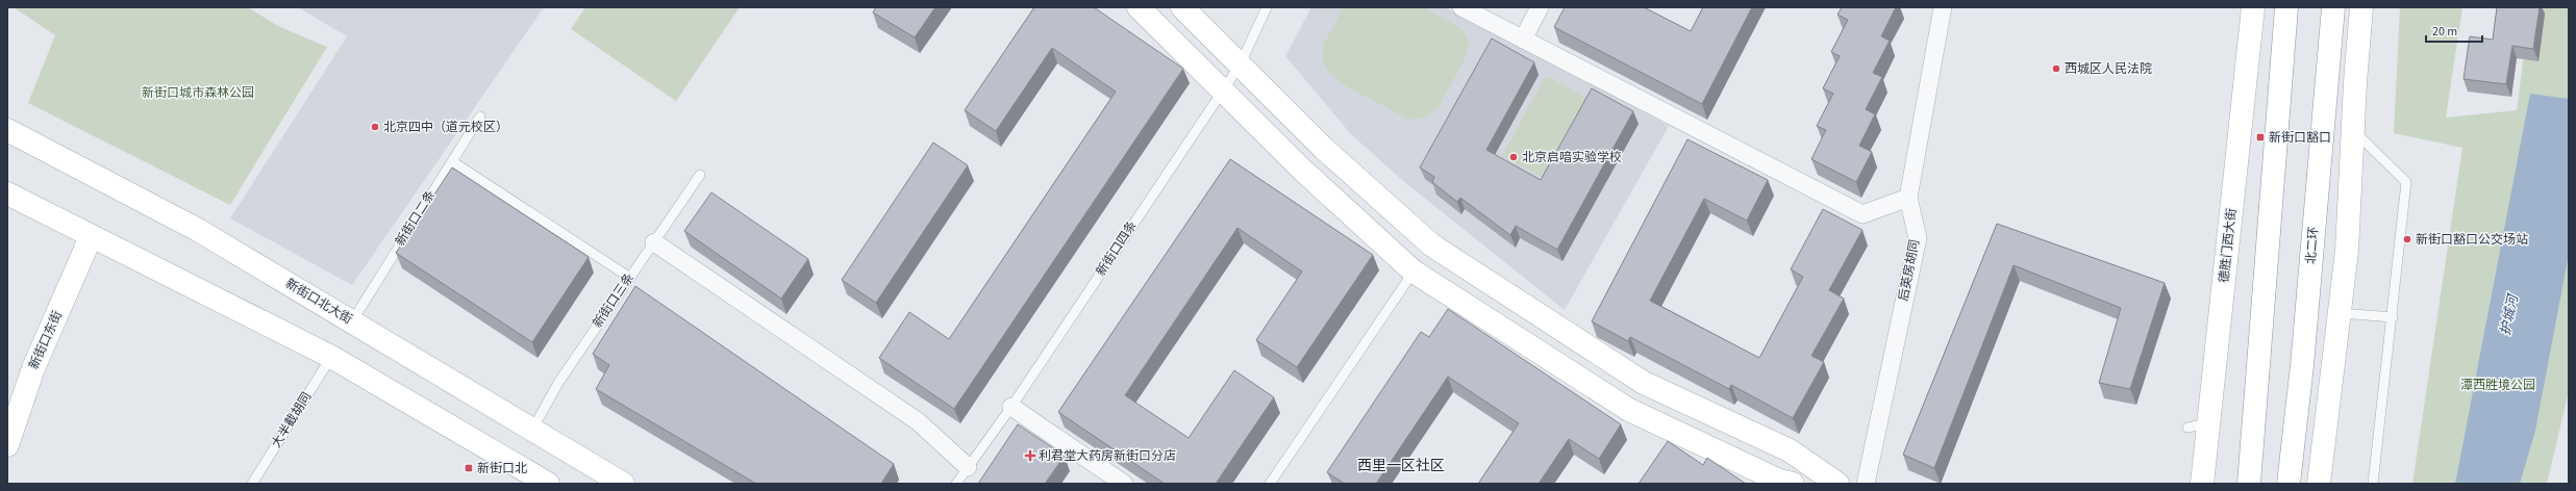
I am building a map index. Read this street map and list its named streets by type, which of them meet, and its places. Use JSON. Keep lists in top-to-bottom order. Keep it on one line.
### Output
{"streets":{"main road":["德胜门西大街","北二环","新街口北大街","新街口东街"],"street":["后英房胡同"],"lane":["新街口二条","新街口四条","新街口三条","大半截胡同"]},"crossings":[["新街口二条","新街口北大街"],["新街口三条","新街口北大街"]],"districts":["西里一区社区"],"water":["护城河"],"parks":["新街口城市森林公园","潭西胜境公园"],"places":{"other":["西城区人民法院","北京四中（道元校区）","北京启喑实验学校","新街口豁口公交场站"],"transit":["新街口豁口","新街口北"],"health":["利君堂大药房新街口分店"]},"scale_bar":"20 m"}
